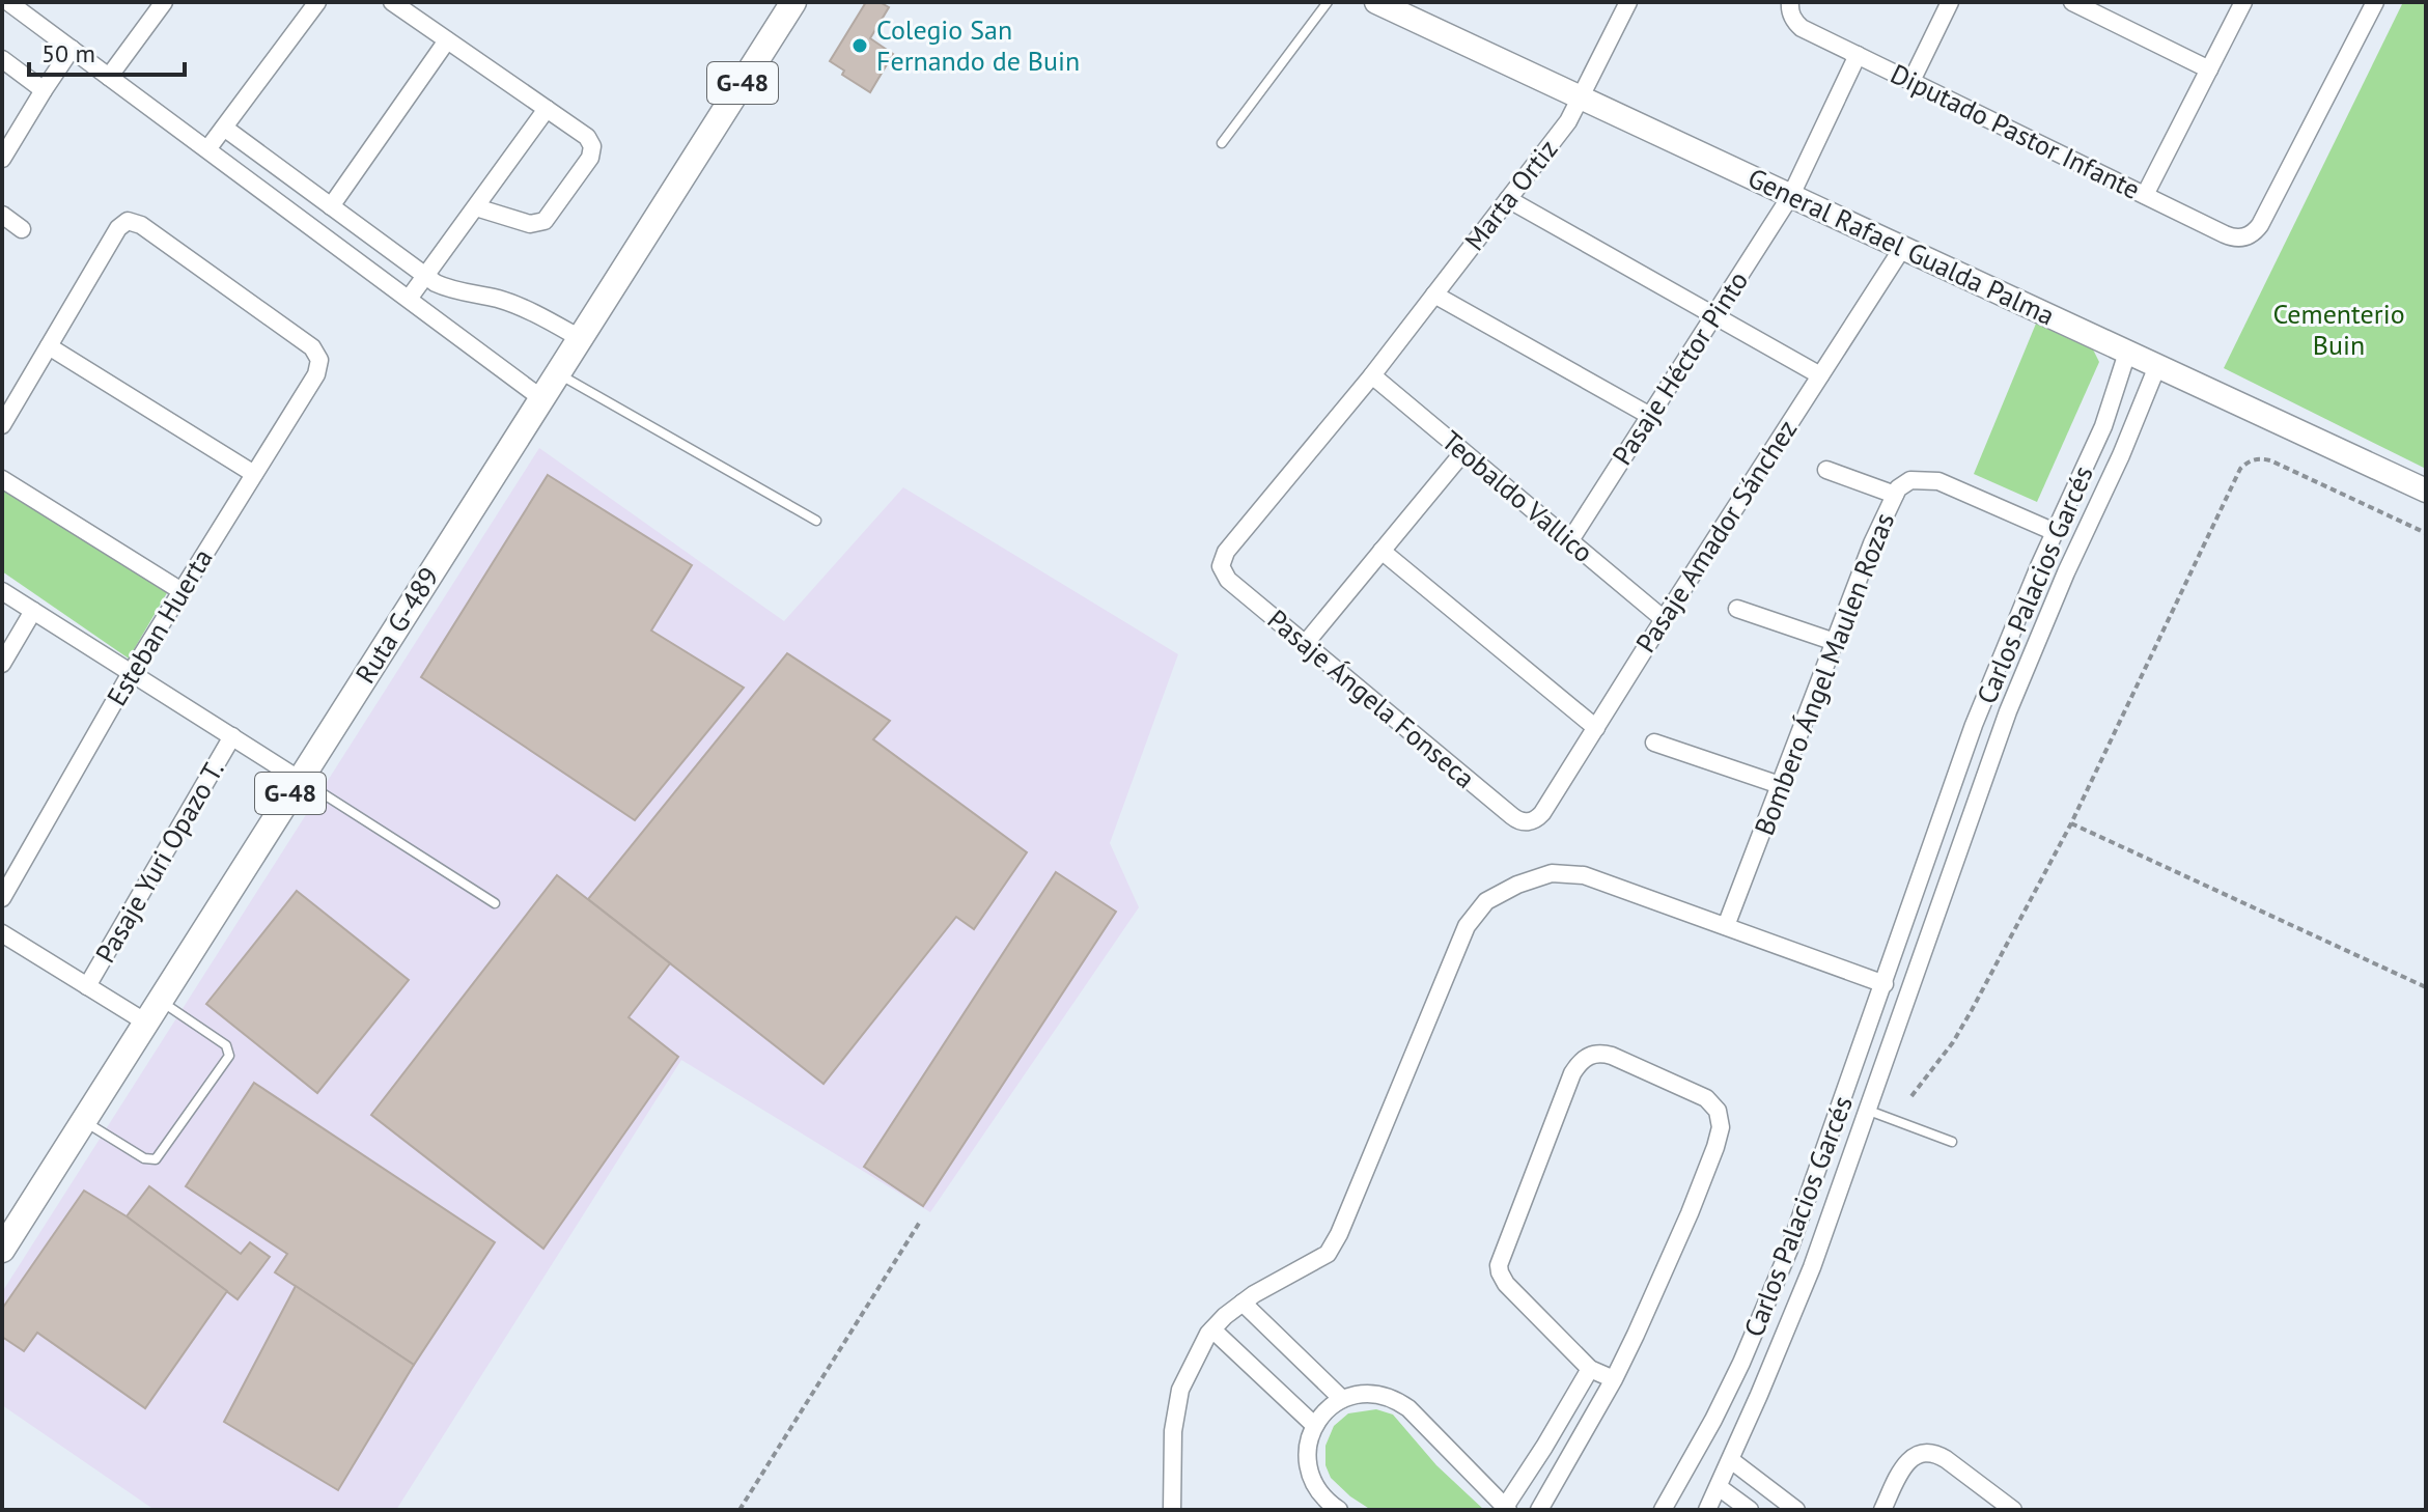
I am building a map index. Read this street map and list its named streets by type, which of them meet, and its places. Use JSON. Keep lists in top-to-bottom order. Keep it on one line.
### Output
{"streets":{"main road":["G-48","General Rafael Gualda Palma","Ruta G-489"],"street":["Diputado Pastor Infante","Marta Ortiz","Pasaje Héctor Pinto","Teobaldo Vallico","Pasaje Amador Sánchez","Carlos Palacios Garcés","Esteban Huerta","Bombero Ángel Maulen Rozas","Pasaje Ángela Fonseca","Pasaje Yuri Opazo T."]},"crossings":[["Diputado Pastor Infante","Pasaje Héctor Pinto"],["Marta Ortiz","General Rafael Gualda Palma"],["Marta Ortiz","Teobaldo Vallico"],["Marta Ortiz","Pasaje Ángela Fonseca"],["General Rafael Gualda Palma","Pasaje Héctor Pinto"],["General Rafael Gualda Palma","Pasaje Amador Sánchez"],["General Rafael Gualda Palma","Carlos Palacios Garcés"],["Pasaje Héctor Pinto","Teobaldo Vallico"],["Teobaldo Vallico","Pasaje Amador Sánchez"],["Pasaje Amador Sánchez","Pasaje Ángela Fonseca"],["Carlos Palacios Garcés","Bombero Ángel Maulen Rozas"]],"parks":["Cementerio Buin"],"places":["Colegio San Fernando de Buin"],"scale_bar":"50 m"}
